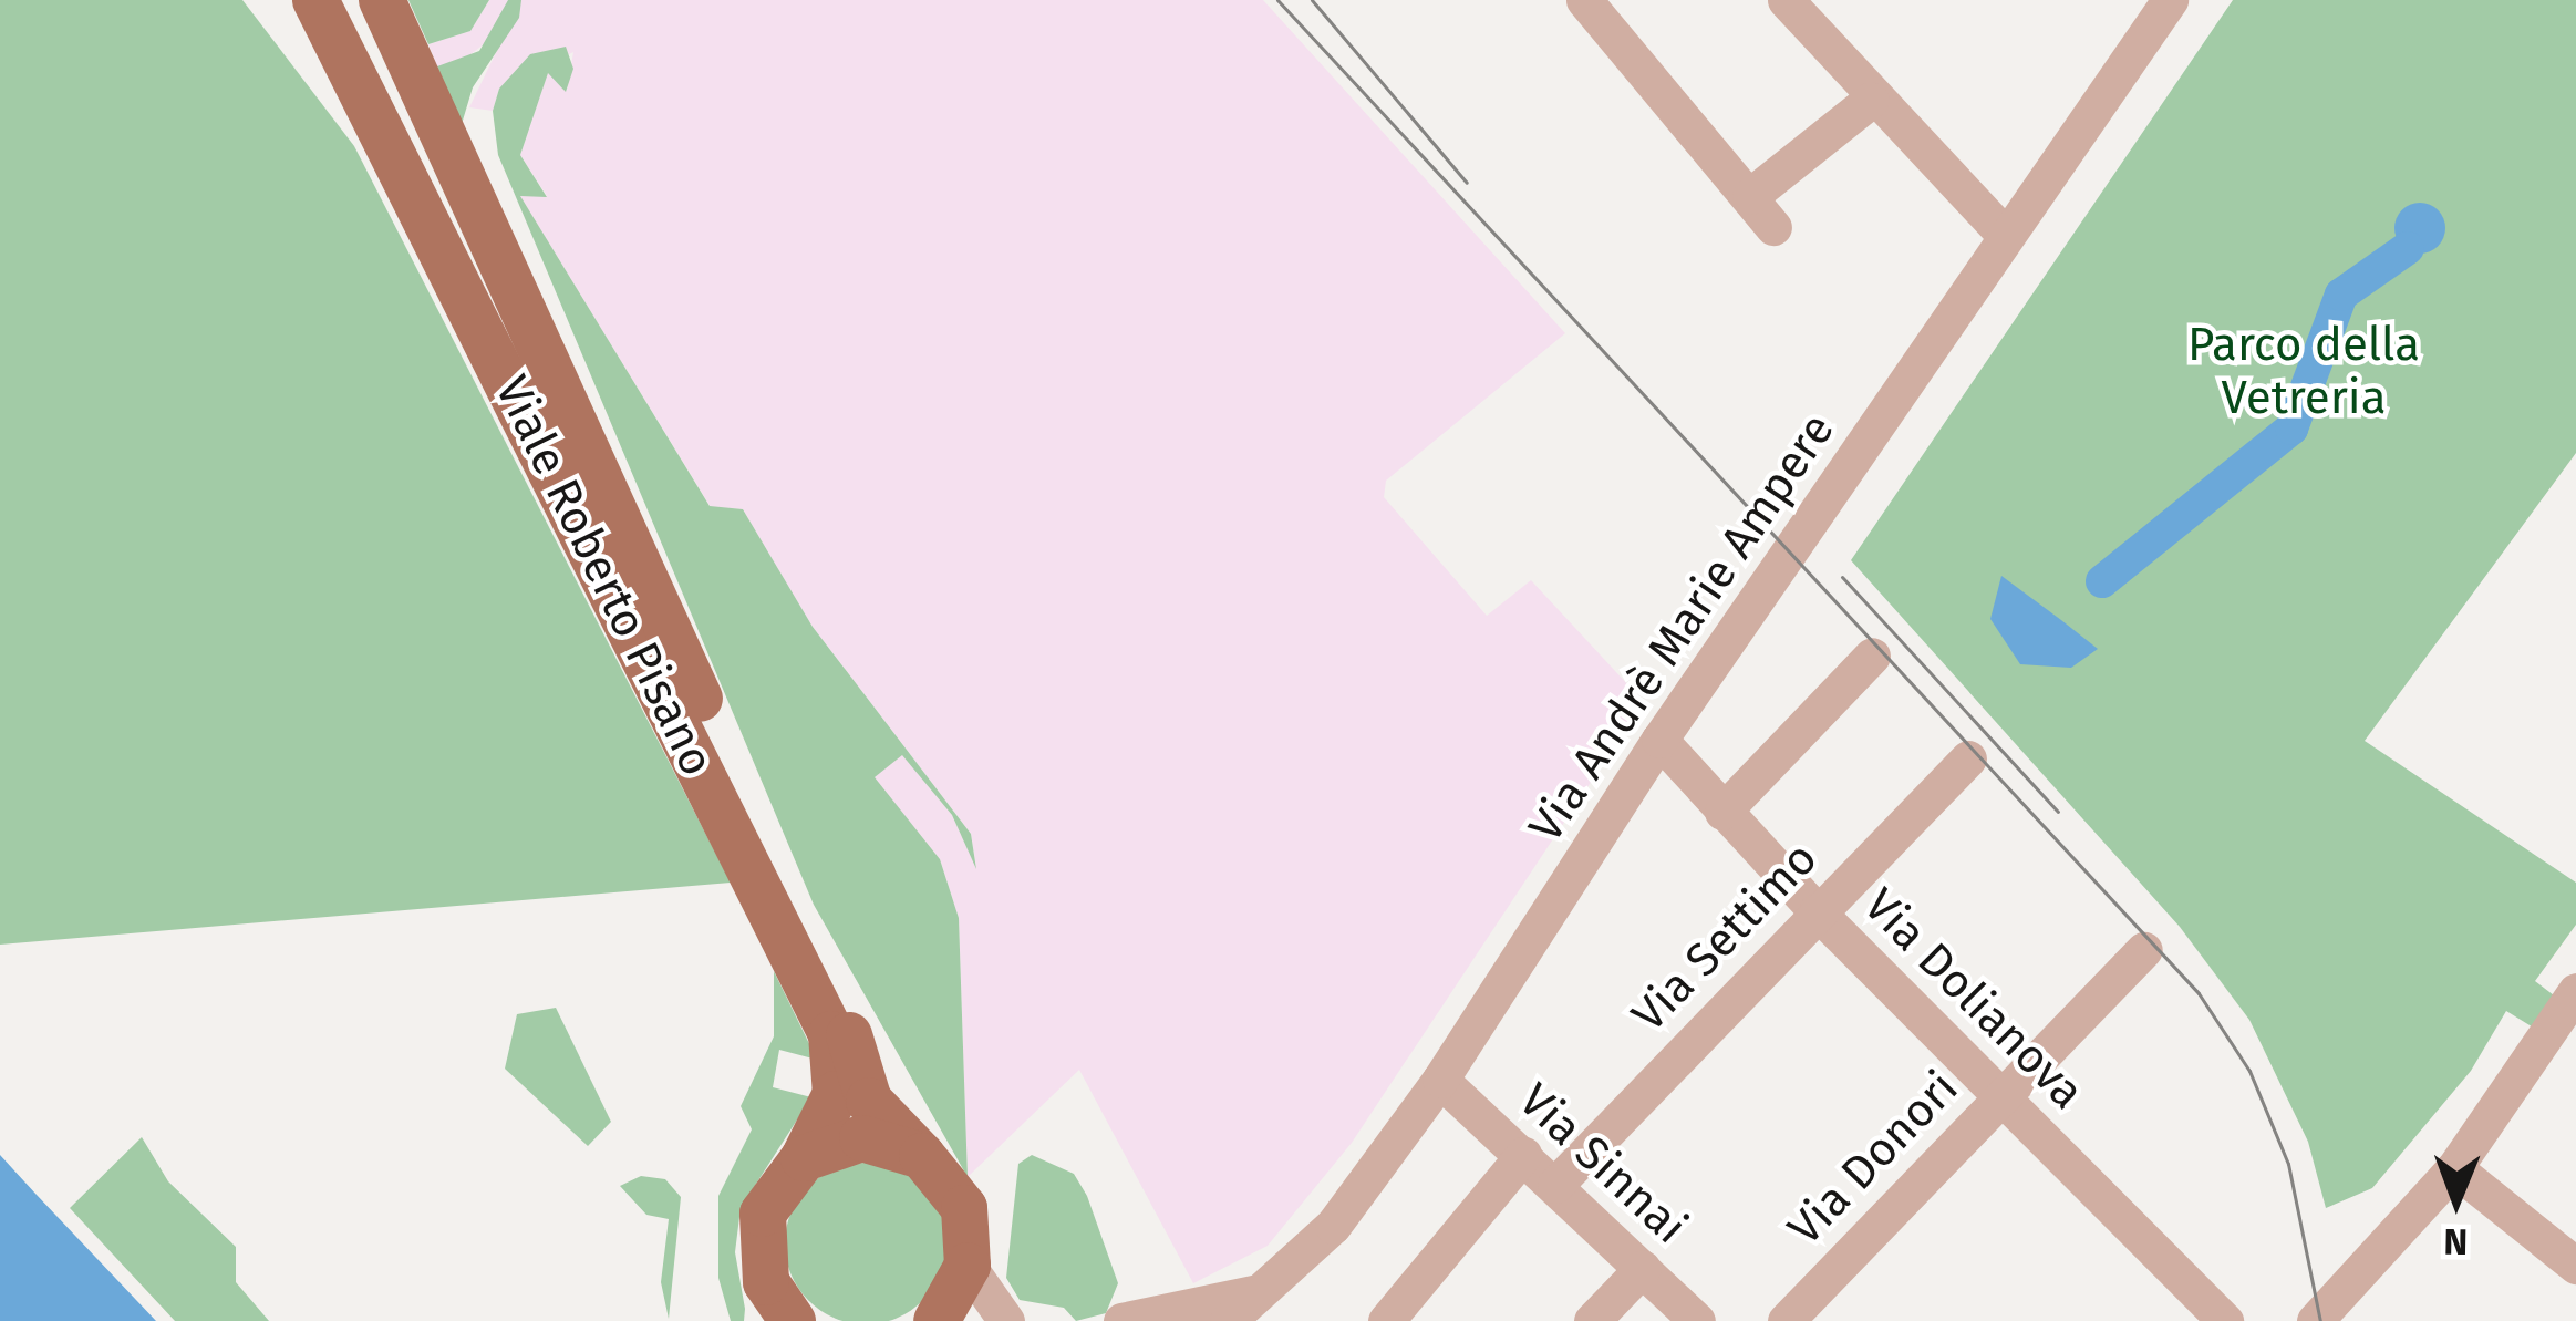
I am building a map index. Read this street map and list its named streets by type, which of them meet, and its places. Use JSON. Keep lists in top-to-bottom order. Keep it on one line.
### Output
{"streets":{"main road":["Viale Roberto Pisano"],"street":["Via Andrè Marie Ampere","Via Settimo","Via Dolianova","Via Donori","Via Sinnai"]},"crossings":[["Via Andrè Marie Ampere","Via Dolianova"],["Via Andrè Marie Ampere","Via Sinnai"],["Via Settimo","Via Dolianova"],["Via Settimo","Via Sinnai"],["Via Dolianova","Via Donori"]],"parks":["Parco della Vetreria"],"north":"bottom"}
